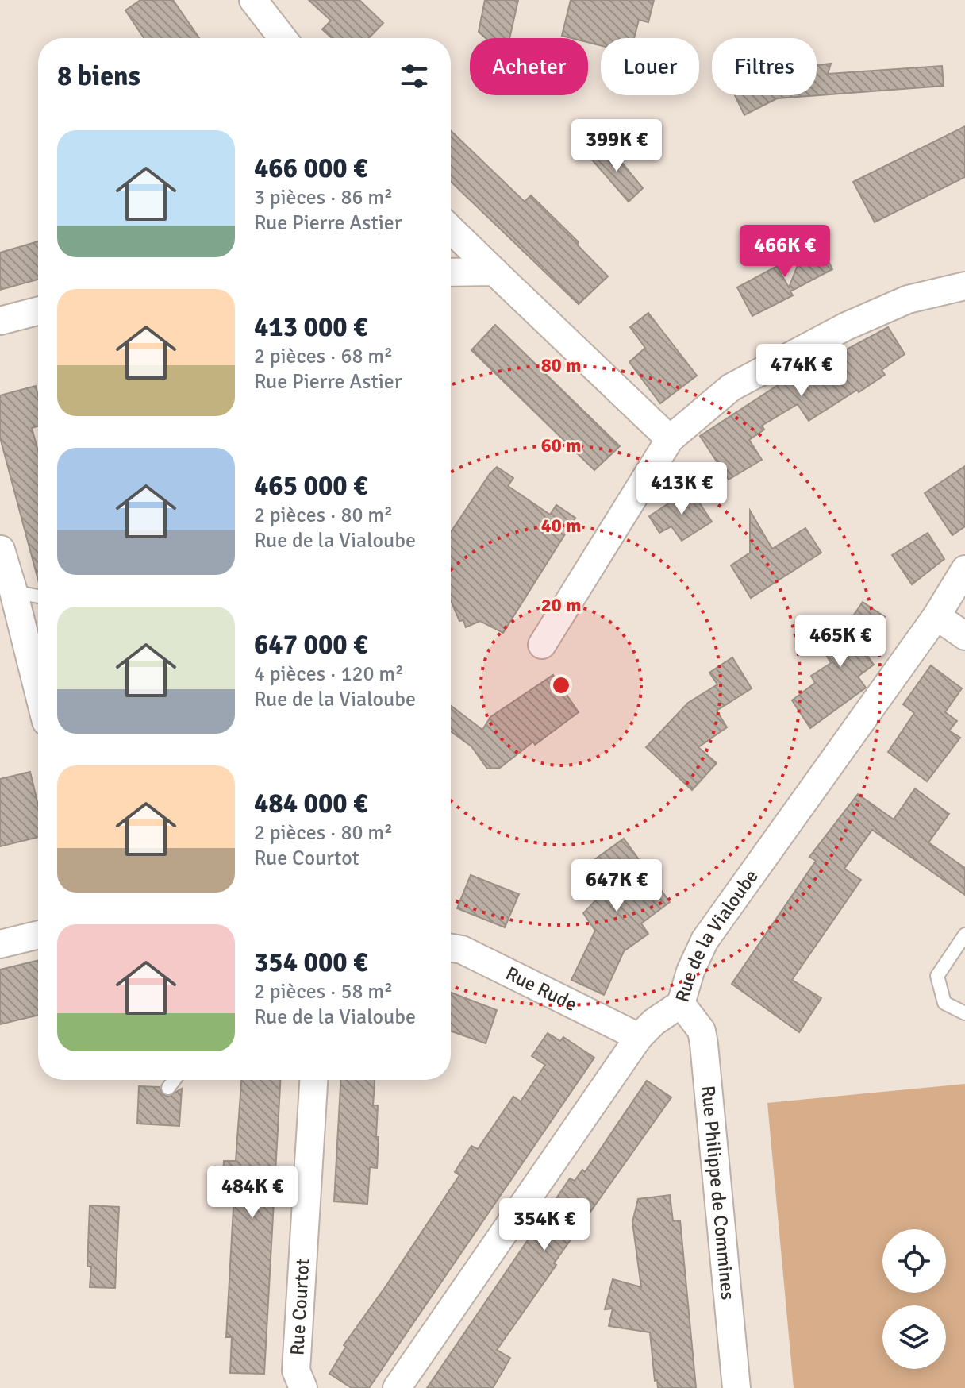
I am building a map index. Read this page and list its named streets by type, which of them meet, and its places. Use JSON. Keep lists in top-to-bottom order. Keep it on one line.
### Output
{"streets":{"street":["Rue de la Vialoube","Rue Rude","Rue Philippe de Commines","Rue Courtot"]},"crossings":[["Rue de la Vialoube","Rue Rude"],["Rue de la Vialoube","Rue Philippe de Commines"]],"page":{"chip":["Acheter","Louer","Filtres"],"heading":"8 biens","list":[{"name":"466 000 €","note":"3 pièces · 86 m² · Rue Pierre Astier"},{"name":"413 000 €","note":"2 pièces · 68 m² · Rue Pierre Astier"},{"name":"465 000 €","note":"2 pièces · 80 m² · Rue de la Vialoube"},{"name":"647 000 €","note":"4 pièces · 120 m² · Rue de la Vialoube"},{"name":"484 000 €","note":"2 pièces · 80 m² · Rue Courtot"},{"name":"354 000 €","note":"2 pièces · 58 m² · Rue de la Vialoube"}],"price":["399K €","466K €","474K €","413K €","465K €","647K €","484K €","354K €"]},"rings":["80 m","60 m","40 m","20 m"]}
